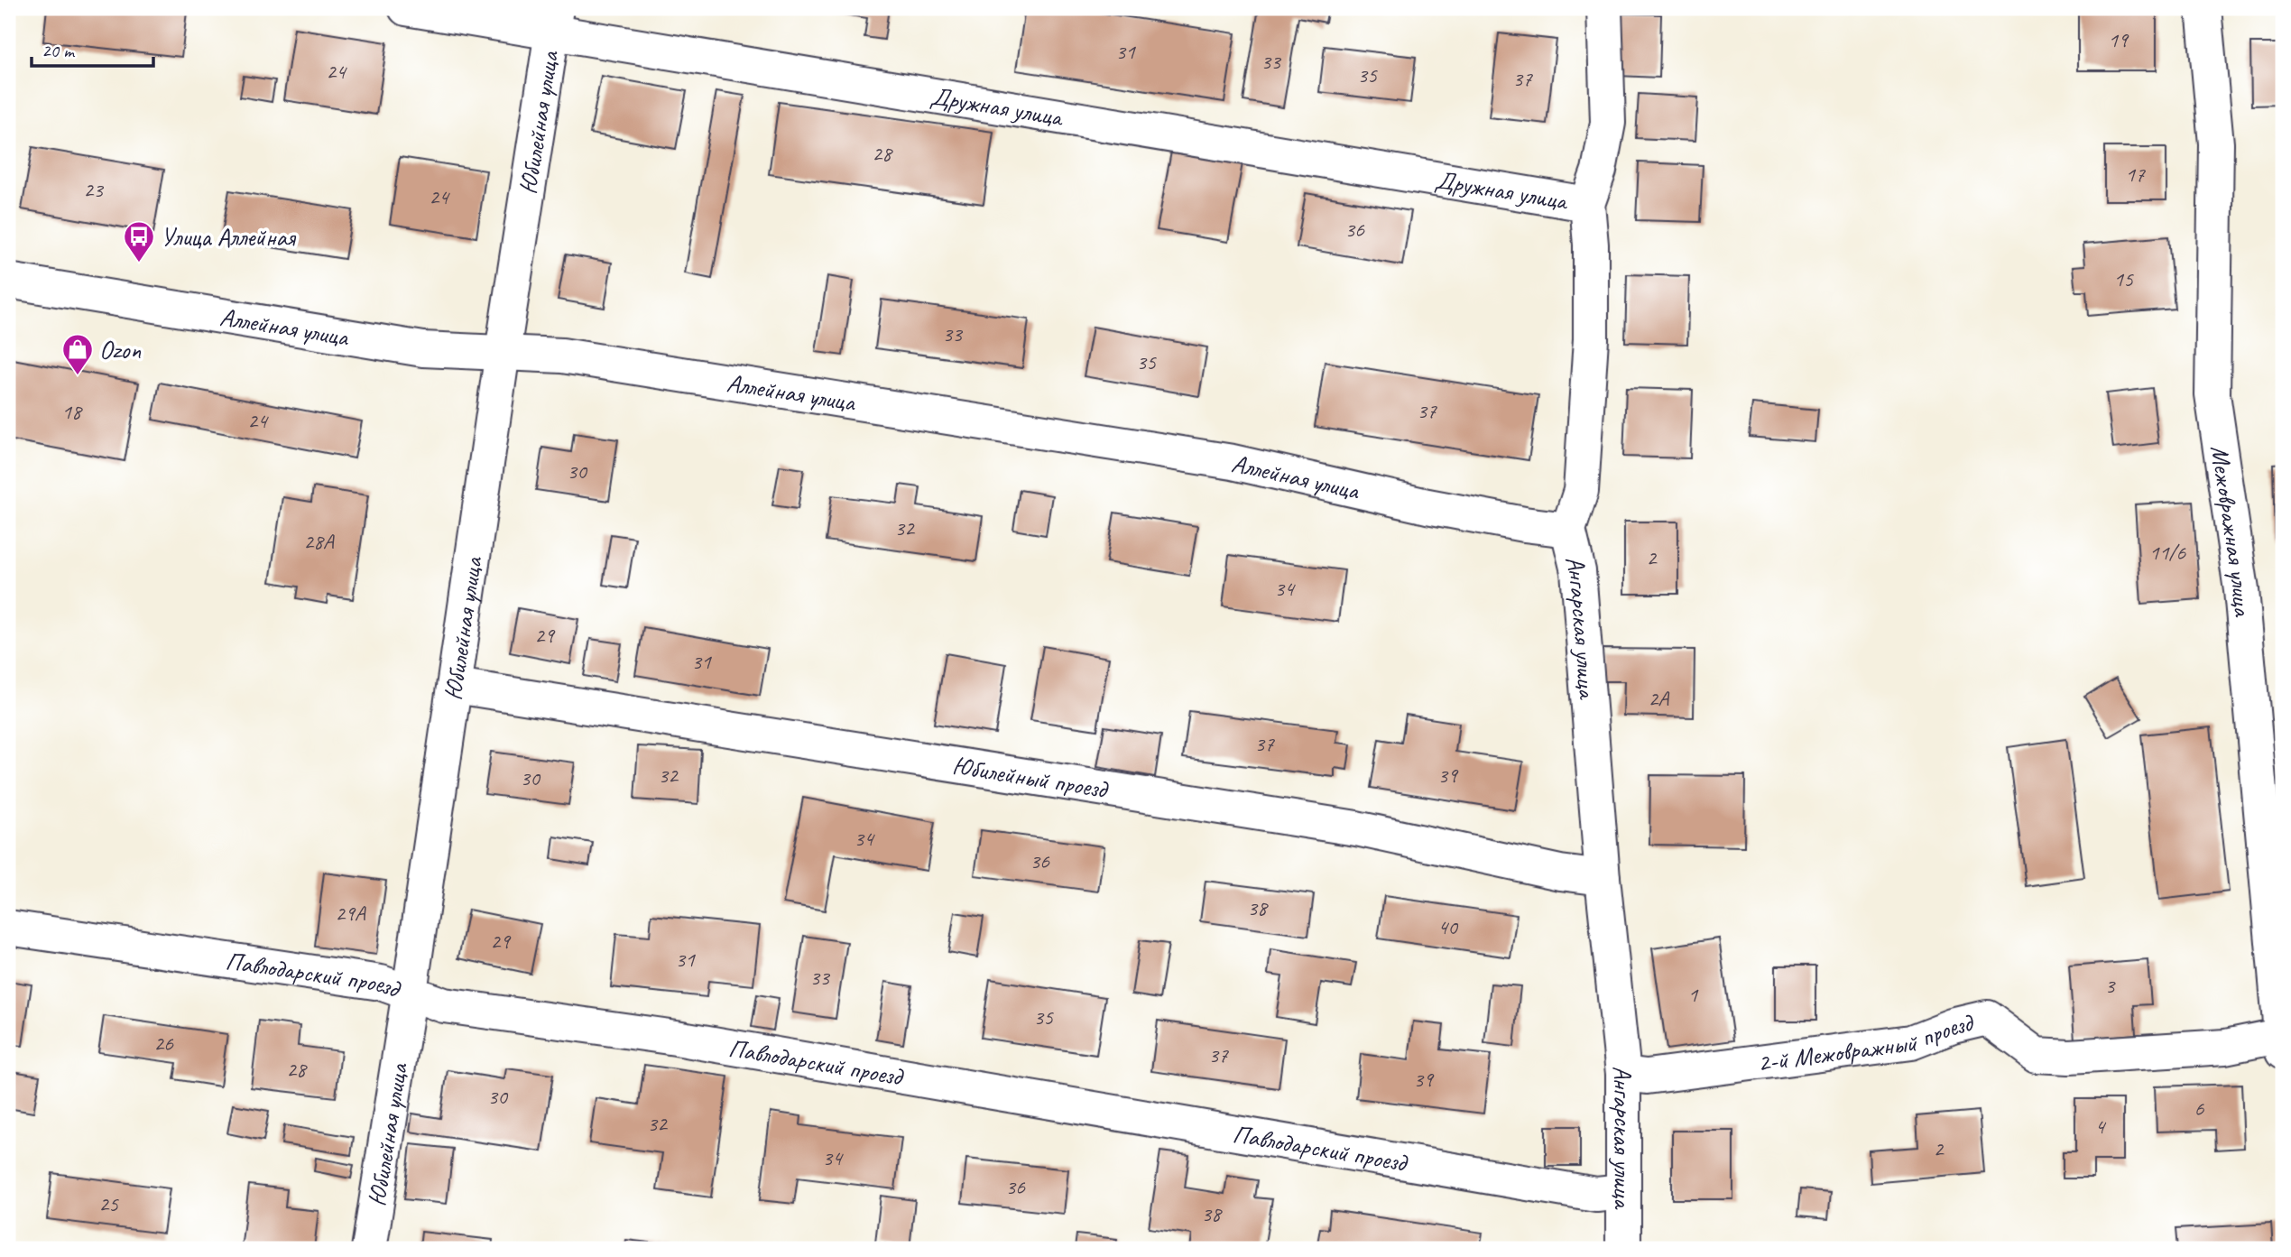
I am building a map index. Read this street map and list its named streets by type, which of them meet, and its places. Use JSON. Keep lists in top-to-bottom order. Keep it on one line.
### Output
{"streets":{"street":["Дружная улица","Юбилейная улица","Аллейная улица","Межовражная улица","Ангарская улица","Юбилейный проезд","Павлодарский проезд","2-й Межовражный проезд"]},"crossings":[["Дружная улица","Юбилейная улица"],["Дружная улица","Ангарская улица"],["Юбилейная улица","Аллейная улица"],["Юбилейная улица","Юбилейный проезд"],["Юбилейная улица","Павлодарский проезд"],["Аллейная улица","Ангарская улица"],["Межовражная улица","2-й Межовражный проезд"],["Ангарская улица","Юбилейный проезд"],["Ангарская улица","Павлодарский проезд"],["Ангарская улица","2-й Межовражный проезд"]],"places":{"bus stop":["Улица Аллейная"],"shop":["Ozon"]},"house_numbers":["19","31","33","24","35","37","28","17","23","24","36","15","33","35","37","18","24","30","32","28А","11/6","2","34","29","31","2А","37","32","39","30","34","36","38","29А","40","29","31","33","3","1","35","26","37","28","39","30","6","32","4","2","34","36","25","38"],"scale_bar":"20 m"}
